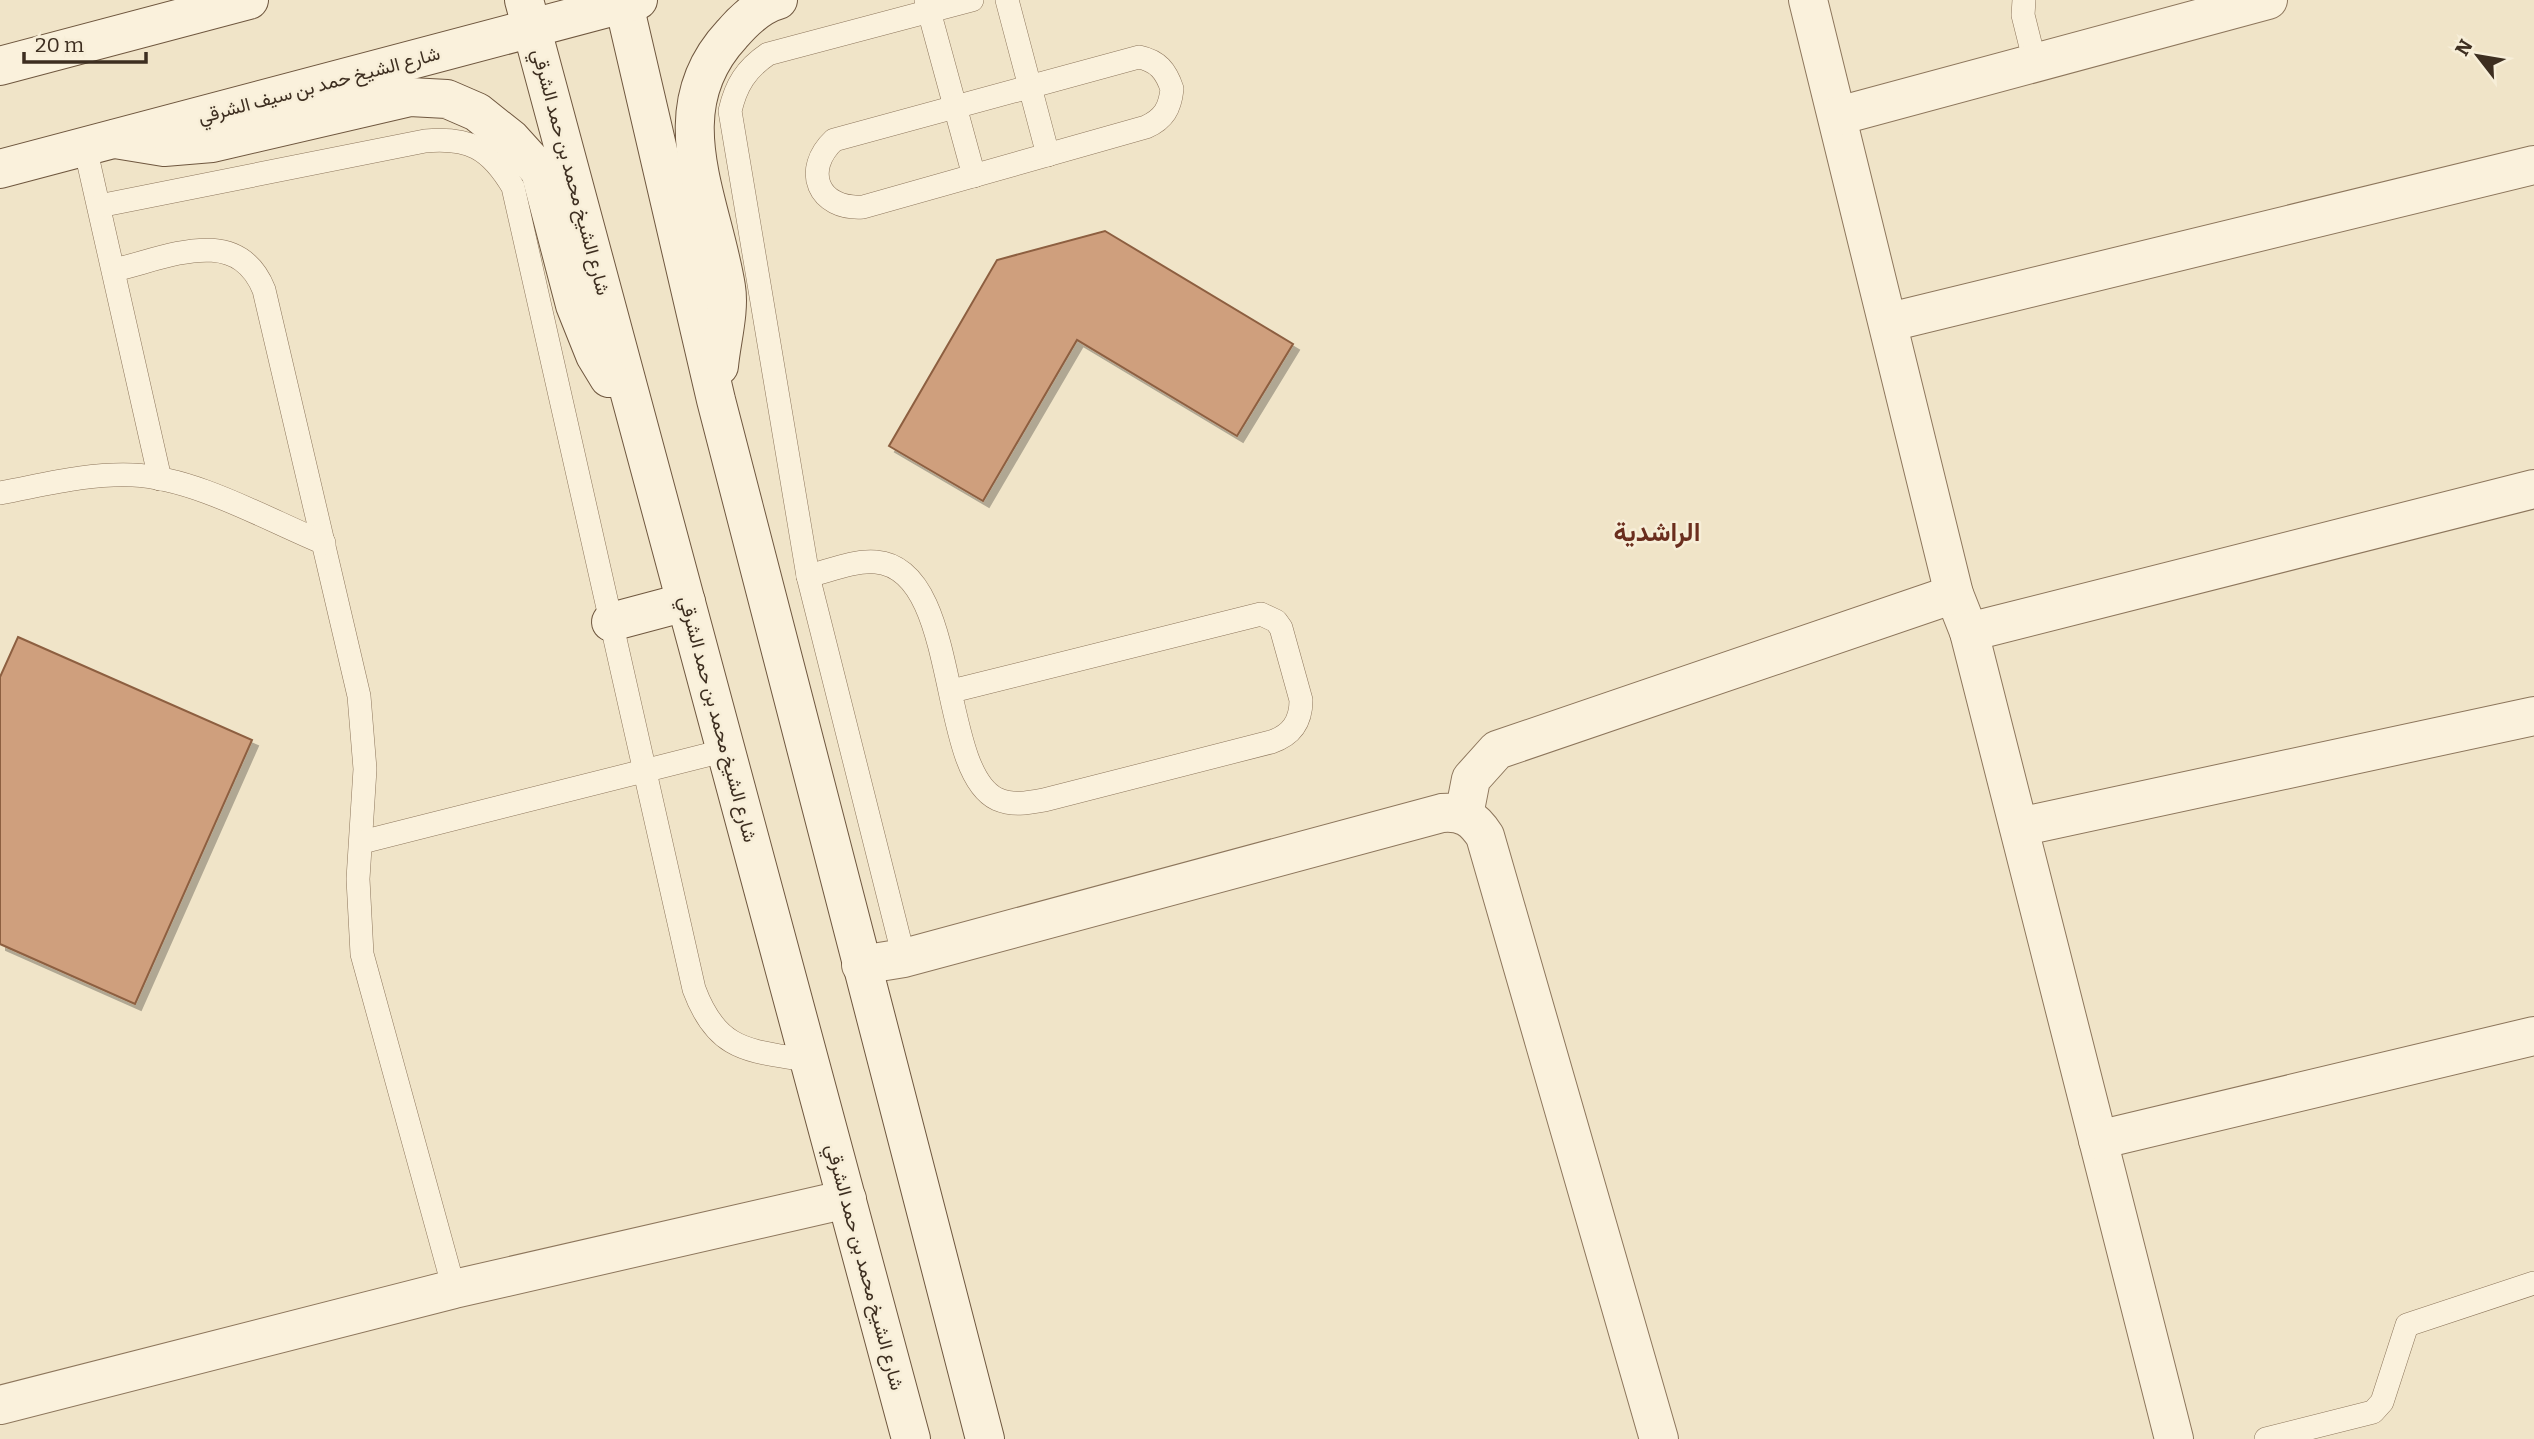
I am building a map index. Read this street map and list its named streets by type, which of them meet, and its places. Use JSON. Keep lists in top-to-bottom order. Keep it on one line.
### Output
{"streets":{"street":["شارع الشيخ حمد بن سيف الشرقي","شارع الشيخ محمد بن حمد الشرقي"]},"crossings":[["شارع الشيخ حمد بن سيف الشرقي","شارع الشيخ محمد بن حمد الشرقي"]],"districts":["الراشدية"],"scale_bar":"20 m","north":"top left"}
